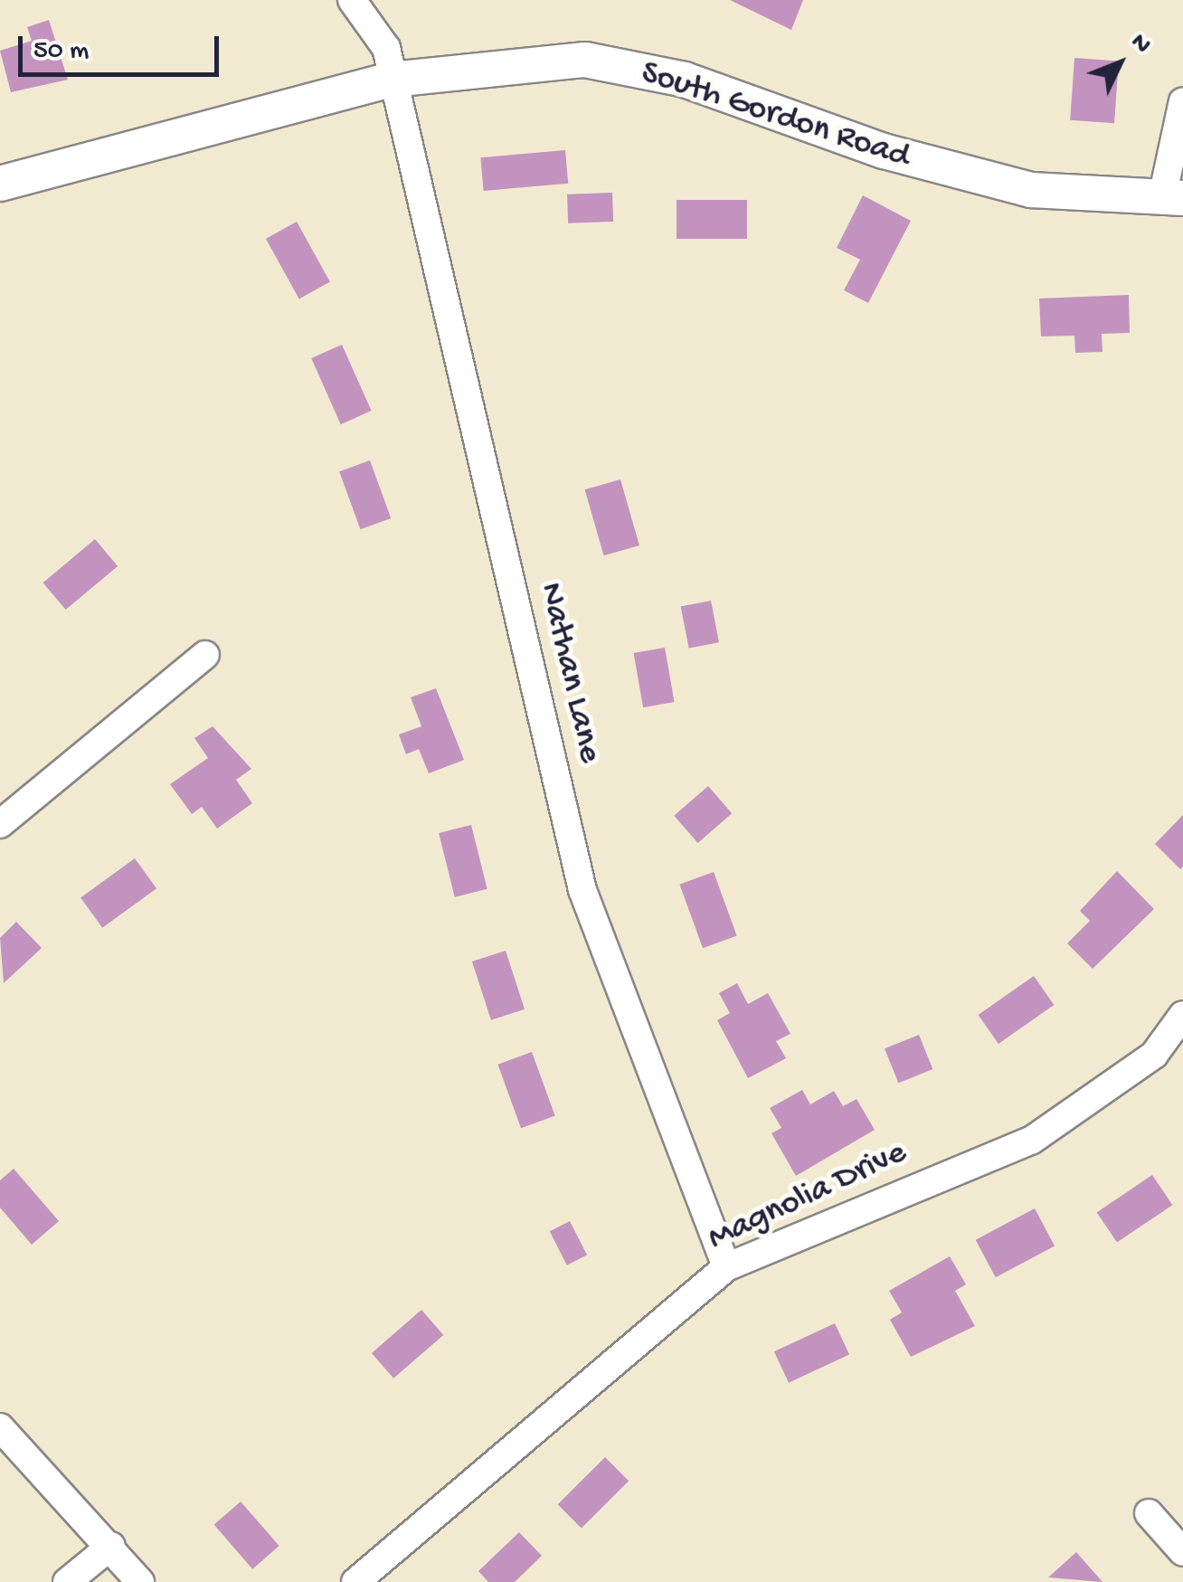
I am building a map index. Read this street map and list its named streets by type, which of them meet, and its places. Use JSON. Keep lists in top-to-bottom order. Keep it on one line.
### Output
{"streets":{"street":["South Gordon Road","Nathan Lane","Magnolia Drive"]},"crossings":[["South Gordon Road","Nathan Lane"],["Nathan Lane","Magnolia Drive"]],"scale_bar":"50 m","north":"top right"}
